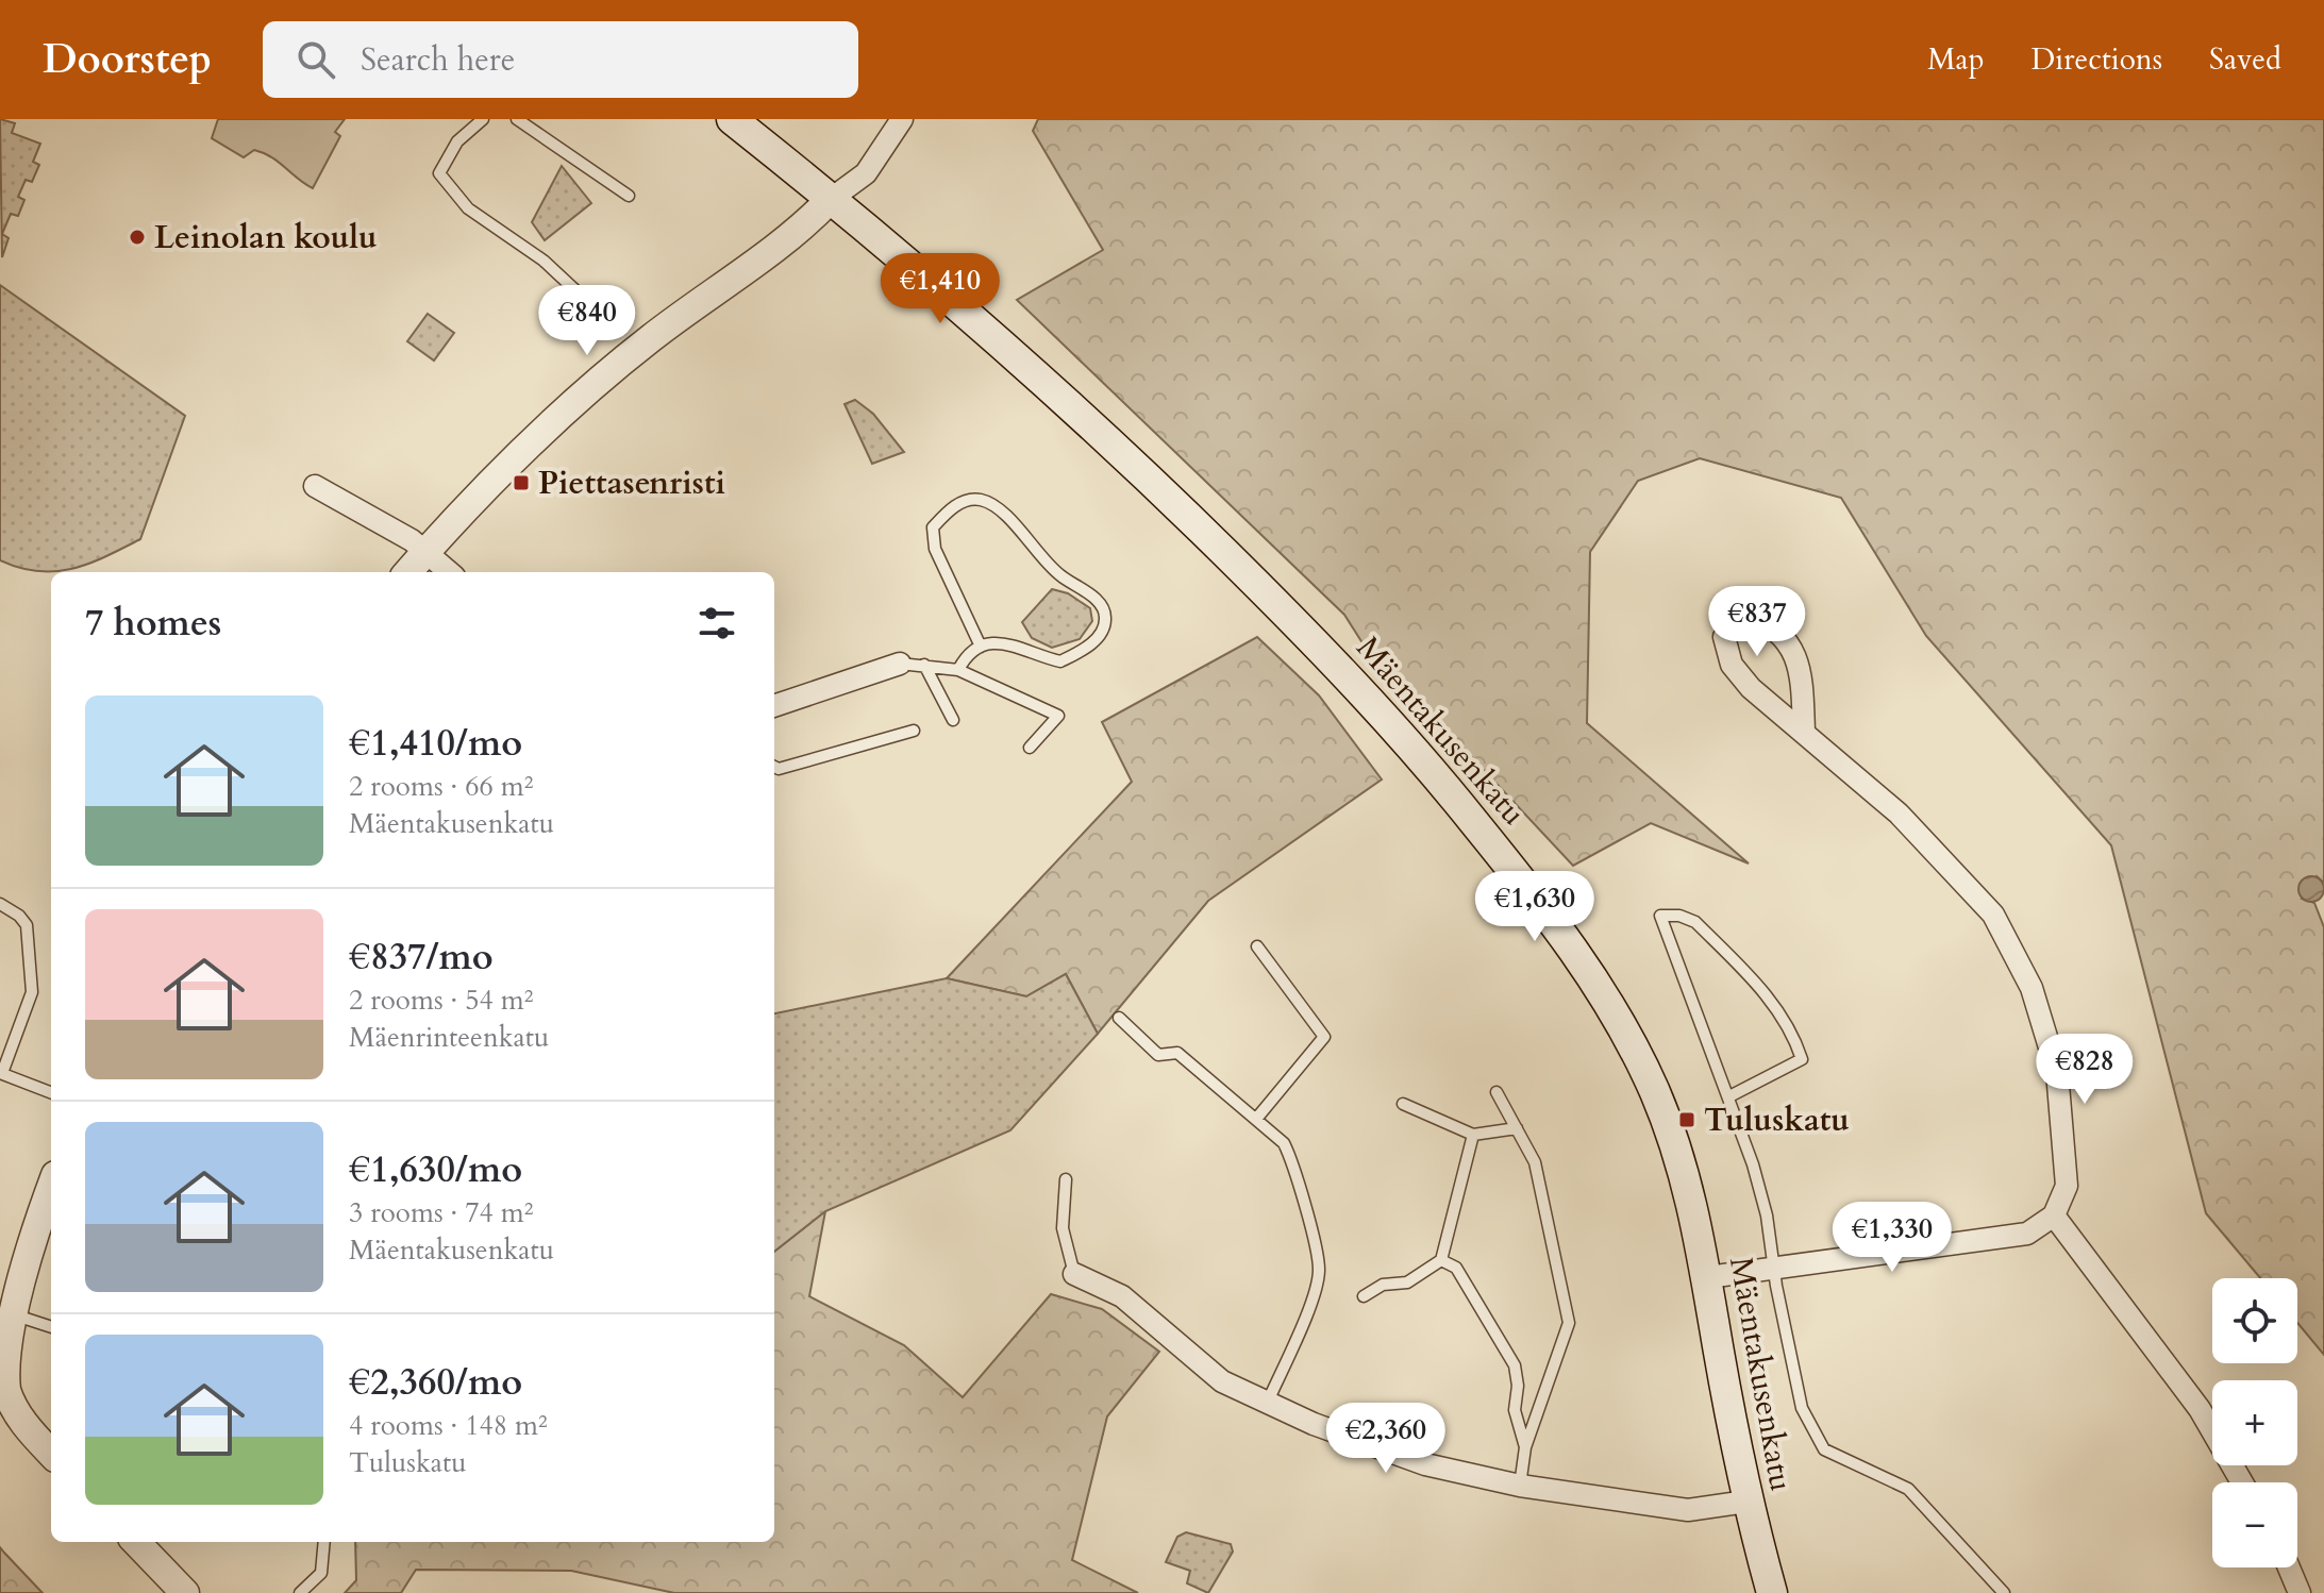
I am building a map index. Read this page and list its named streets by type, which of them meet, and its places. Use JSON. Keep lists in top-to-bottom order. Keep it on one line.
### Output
{"streets":{"main road":["Mäentakusenkatu"]},"places":{"other":["Leinolan koulu"],"transit":["Piettasenristi","Tuluskatu"]},"page":{"header":"Doorstep","search":"Search here","nav":["Map","Directions","Saved"],"price":["€1,410","€840","€837","€1,630","€828","€1,330","€2,360"],"heading":"7 homes","list":[{"name":"€1,410/mo","note":"2 rooms · 66 m² · Mäentakusenkatu"},{"name":"€837/mo","note":"2 rooms · 54 m² · Mäenrinteenkatu"},{"name":"€1,630/mo","note":"3 rooms · 74 m² · Mäentakusenkatu"},{"name":"€2,360/mo","note":"4 rooms · 148 m² · Tuluskatu"}],"map_buttons":["+","−"]}}
